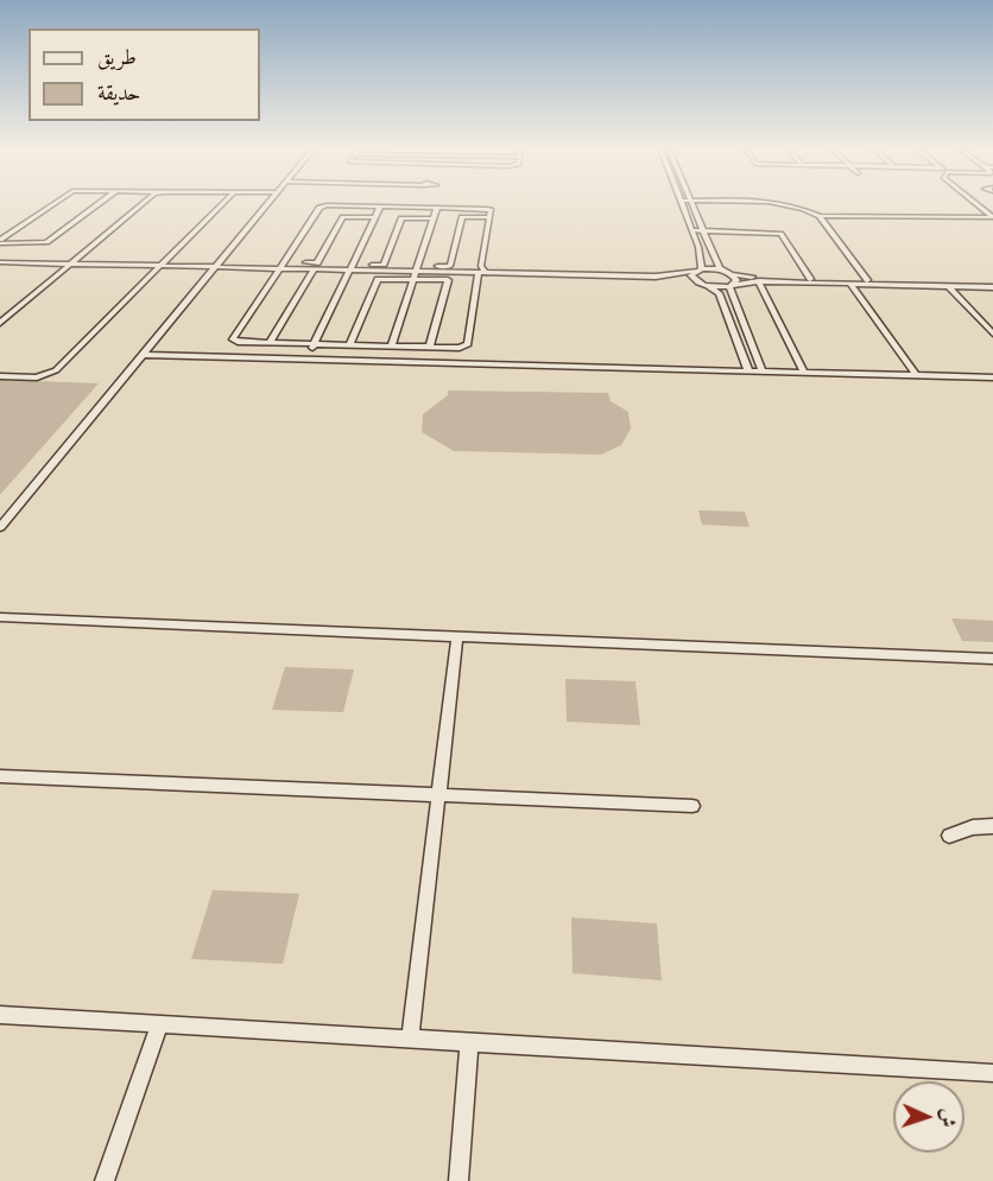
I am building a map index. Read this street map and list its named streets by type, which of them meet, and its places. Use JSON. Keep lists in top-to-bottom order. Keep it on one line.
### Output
{"legend":["طريق","حديقة"],"north":"right"}
